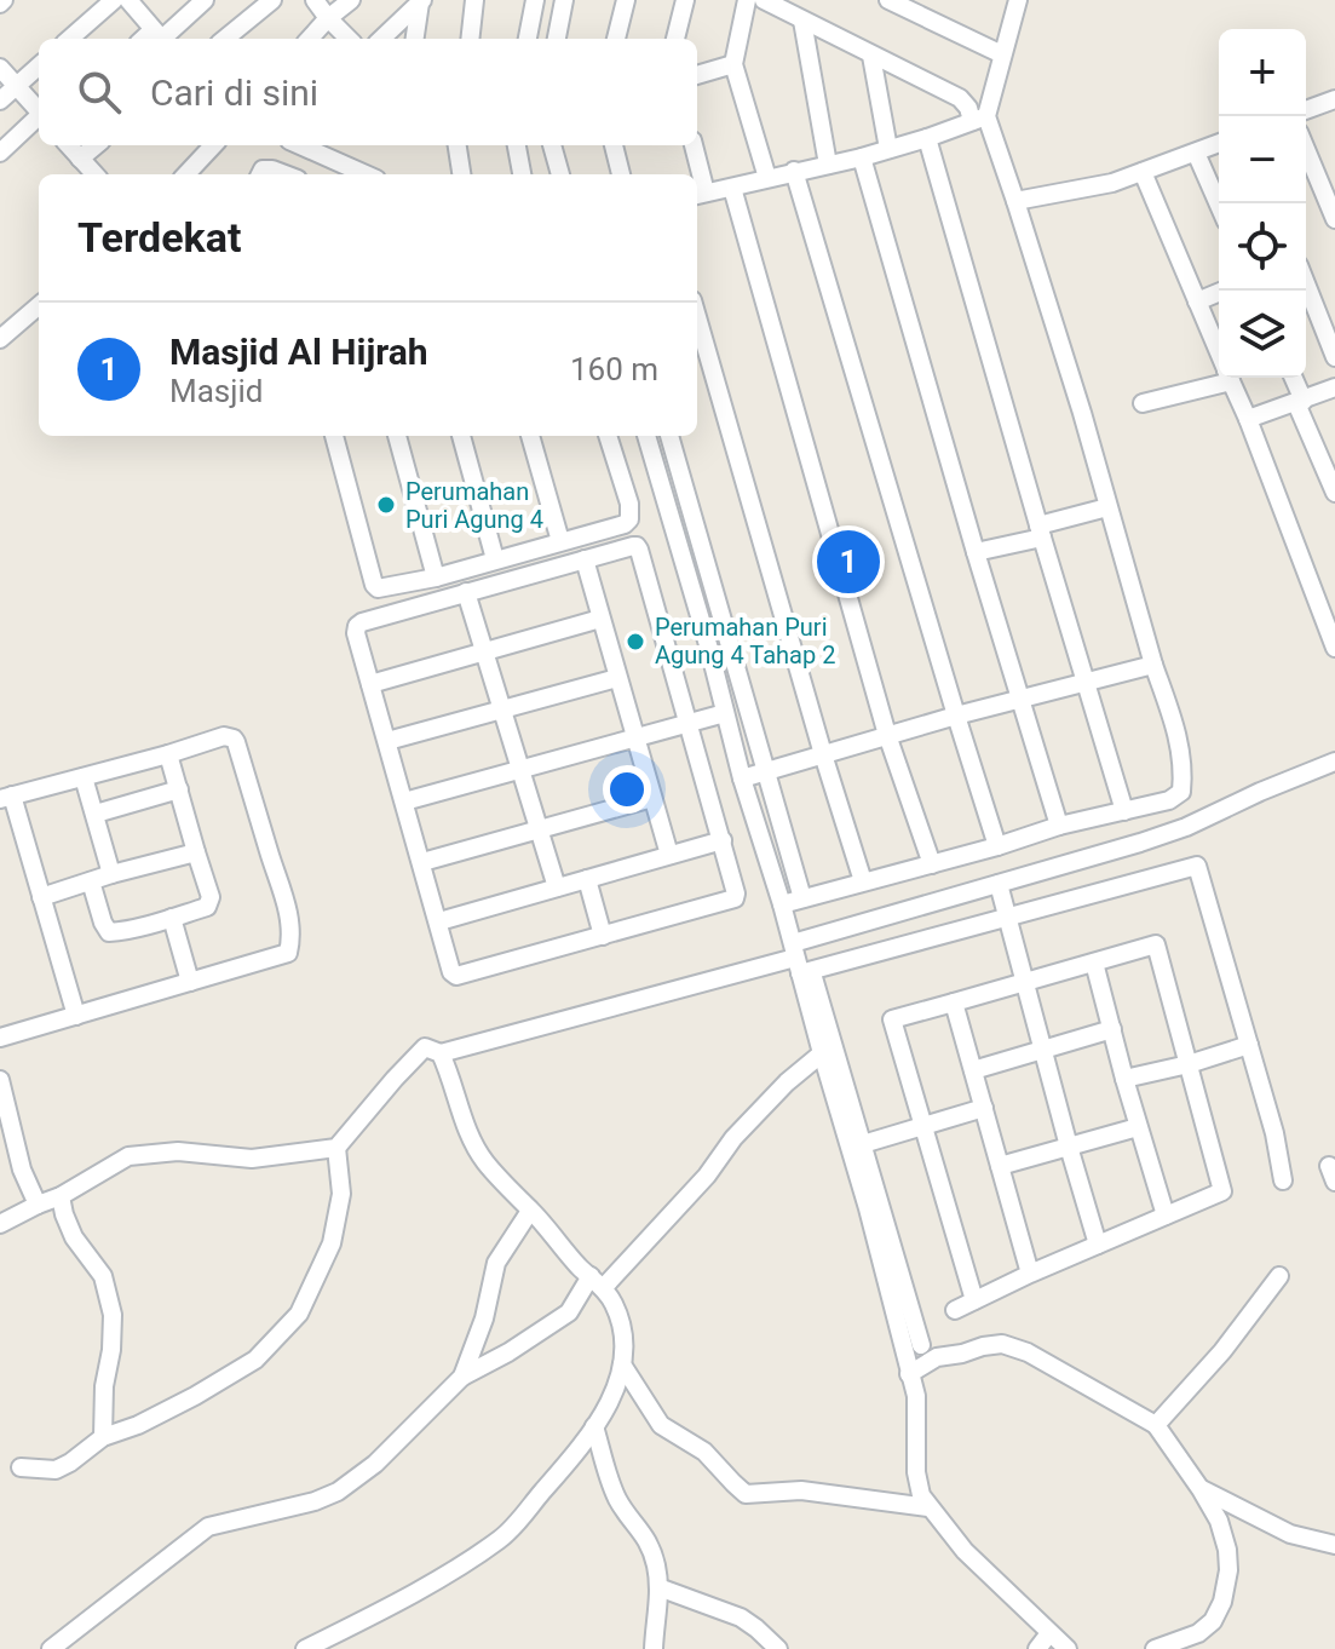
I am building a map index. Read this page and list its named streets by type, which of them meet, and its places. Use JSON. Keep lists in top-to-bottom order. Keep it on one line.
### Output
{"places":["Perumahan Puri Agung 4","Perumahan Puri Agung 4 Tahap 2"],"page":{"map_buttons":["+","−"],"search":"Cari di sini","heading":"Terdekat","list":[{"mark":"1","name":"Masjid Al Hijrah","note":"Masjid","value":"160 m"}],"pins":"1"}}
